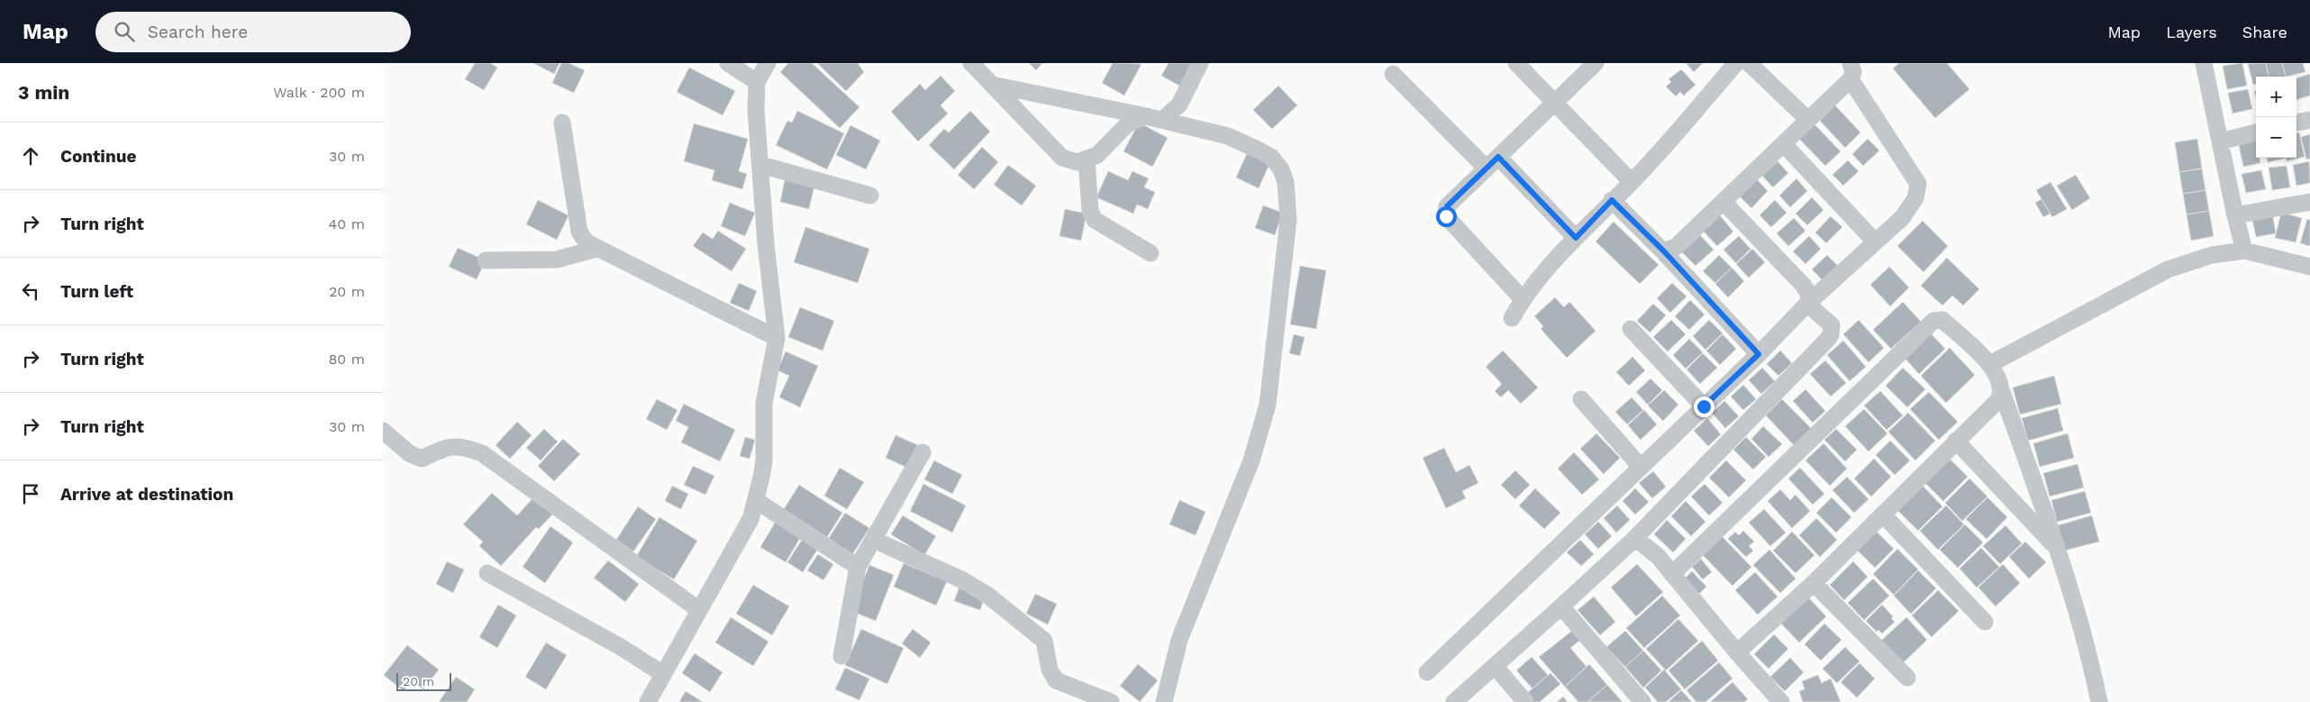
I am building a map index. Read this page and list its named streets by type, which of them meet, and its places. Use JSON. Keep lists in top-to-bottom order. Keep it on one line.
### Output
{"scale_bar":"20 m","page":{"header":"Map","search":"Search here","nav":["Map","Layers","Share"],"heading":["3 min","Walk · 200 m"],"map_buttons":["+","−"],"list":[["Continue","30 m"],["Turn right","40 m"],["Turn left","20 m"],["Turn right","80 m"],["Turn right","30 m"],"Arrive at destination"],"scale":"20 m"}}
